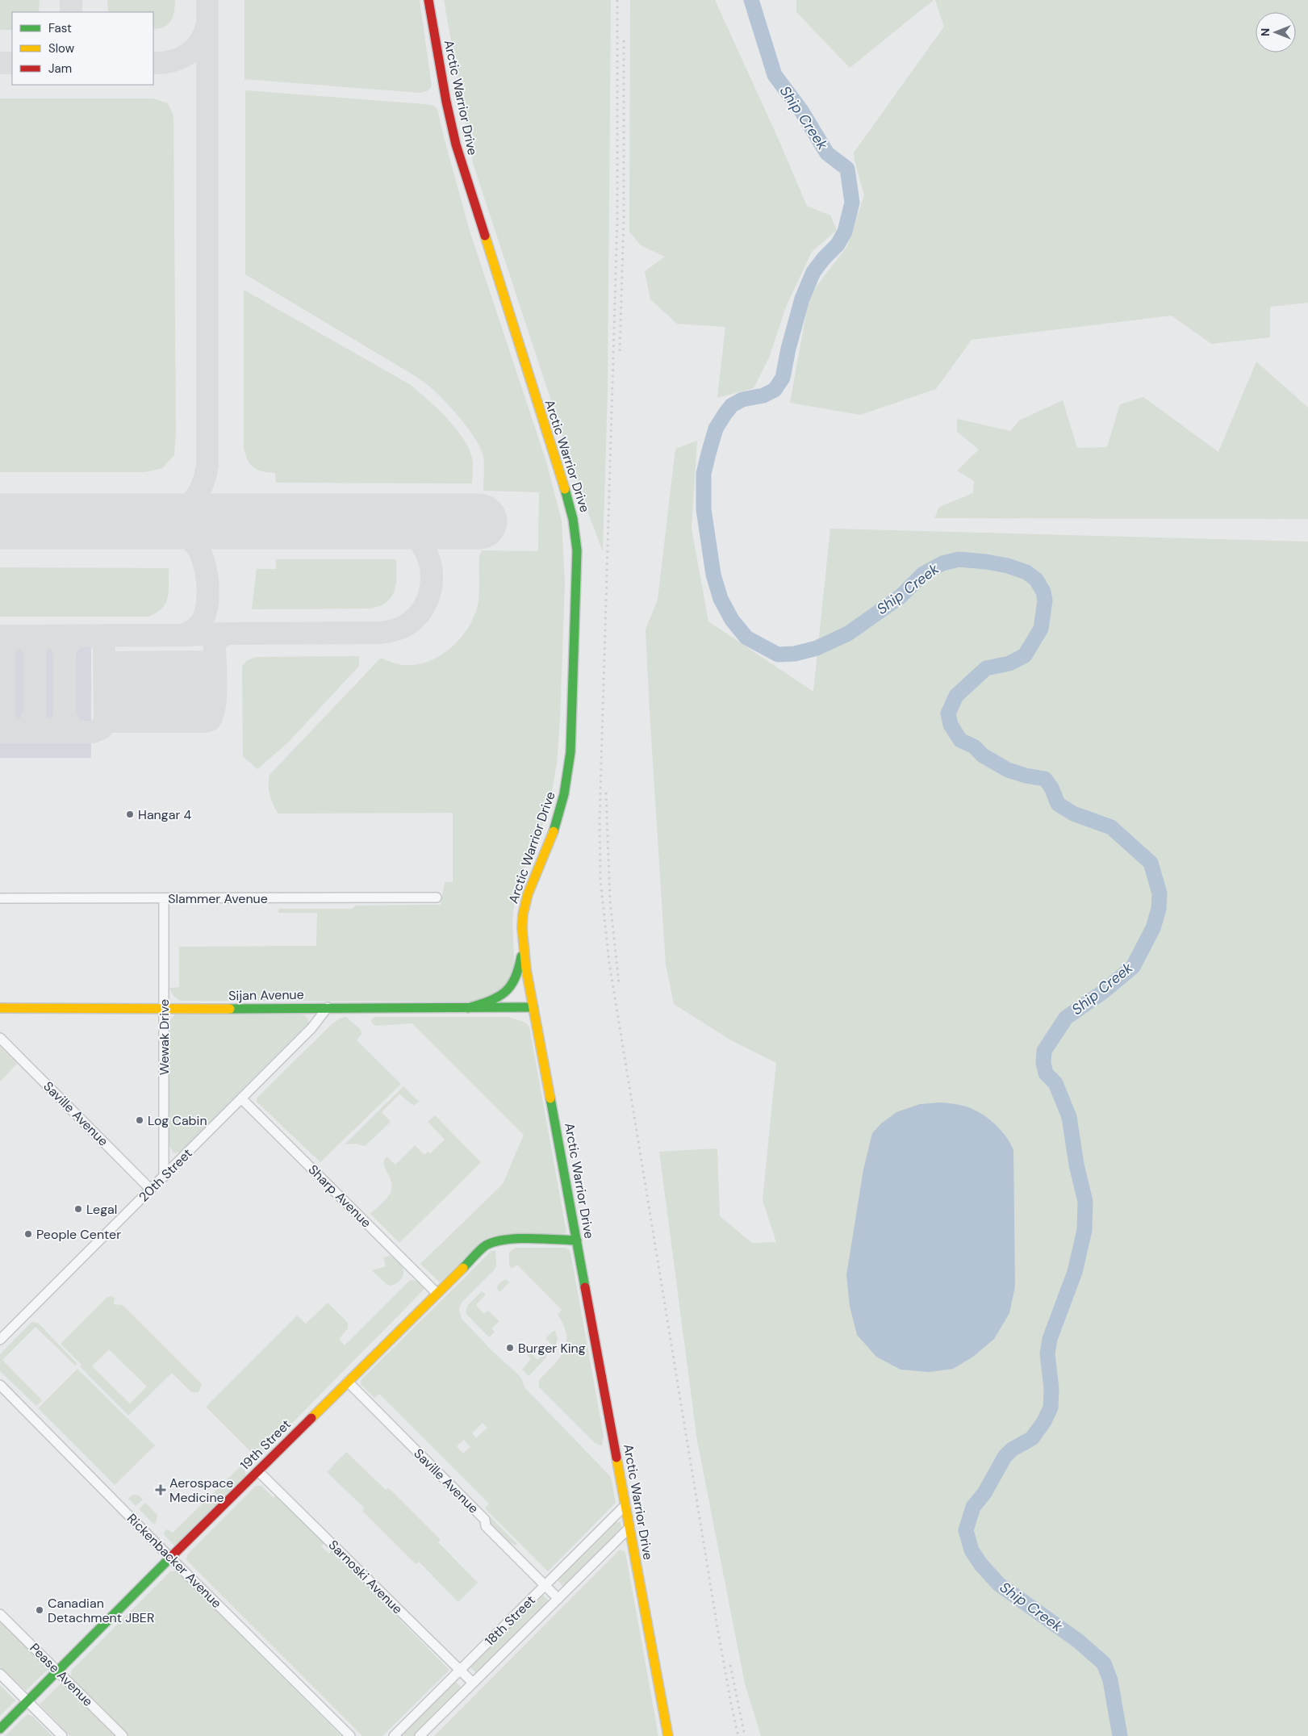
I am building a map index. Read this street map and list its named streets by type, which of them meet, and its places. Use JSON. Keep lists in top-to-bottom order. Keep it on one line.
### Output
{"streets":{"main road":["Arctic Warrior Drive","Sijan Avenue","19th Street"],"street":["Slammer Avenue","Wewak Drive","Saville Avenue","20th Street","Sharp Avenue","Rickenbacker Avenue","Sarnoski Avenue","18th Street","Pease Avenue"]},"crossings":[["Arctic Warrior Drive","Sijan Avenue"],["Arctic Warrior Drive","19th Street"],["Arctic Warrior Drive","18th Street"],["Slammer Avenue","Wewak Drive"],["Sijan Avenue","Wewak Drive"],["Sijan Avenue","20th Street"],["Wewak Drive","20th Street"],["Saville Avenue","20th Street"],["Saville Avenue","19th Street"],["Saville Avenue","18th Street"],["20th Street","Sharp Avenue"],["Sharp Avenue","19th Street"],["19th Street","Rickenbacker Avenue"],["19th Street","Sarnoski Avenue"],["19th Street","Pease Avenue"],["Sarnoski Avenue","18th Street"]],"water":["Ship Creek"],"places":{"other":["Hangar 4","Log Cabin","Legal","People Center","Burger King","Canadian Detachment JBER"],"health":["Aerospace Medicine"]},"legend":["Fast","Slow","Jam"],"north":"left"}
